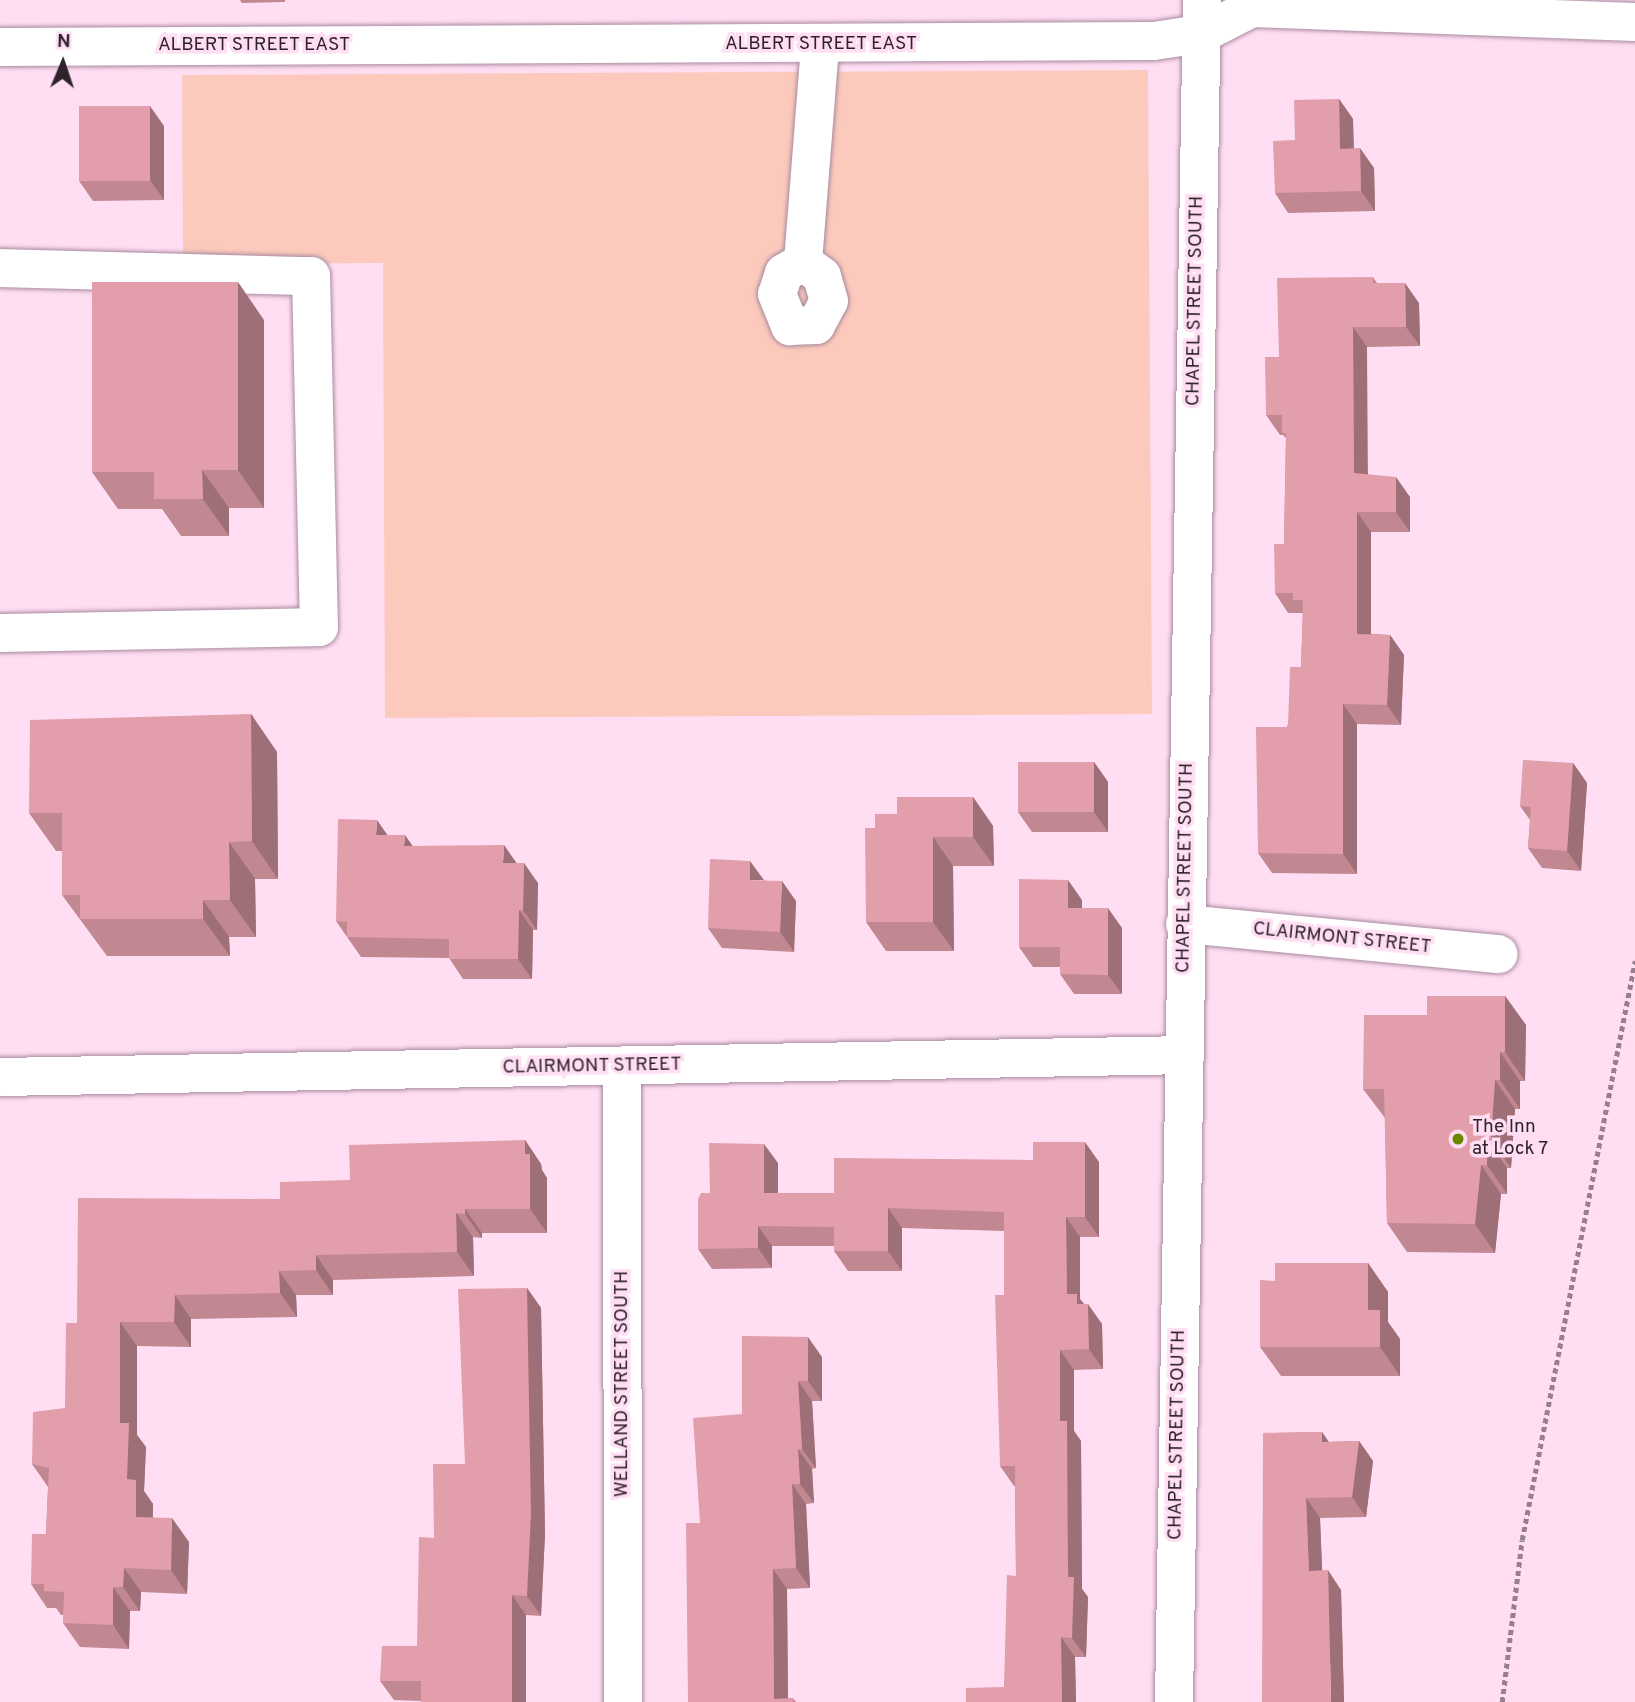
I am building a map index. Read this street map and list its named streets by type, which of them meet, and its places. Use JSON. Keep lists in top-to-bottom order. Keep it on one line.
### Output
{"streets":{"street":["ALBERT STREET EAST","CHAPEL STREET SOUTH","CLAIRMONT STREET","WELLAND STREET SOUTH"]},"crossings":[["ALBERT STREET EAST","CHAPEL STREET SOUTH"],["CHAPEL STREET SOUTH","CLAIRMONT STREET"],["CLAIRMONT STREET","WELLAND STREET SOUTH"]],"places":["The Inn at Lock 7"],"north":"top"}
